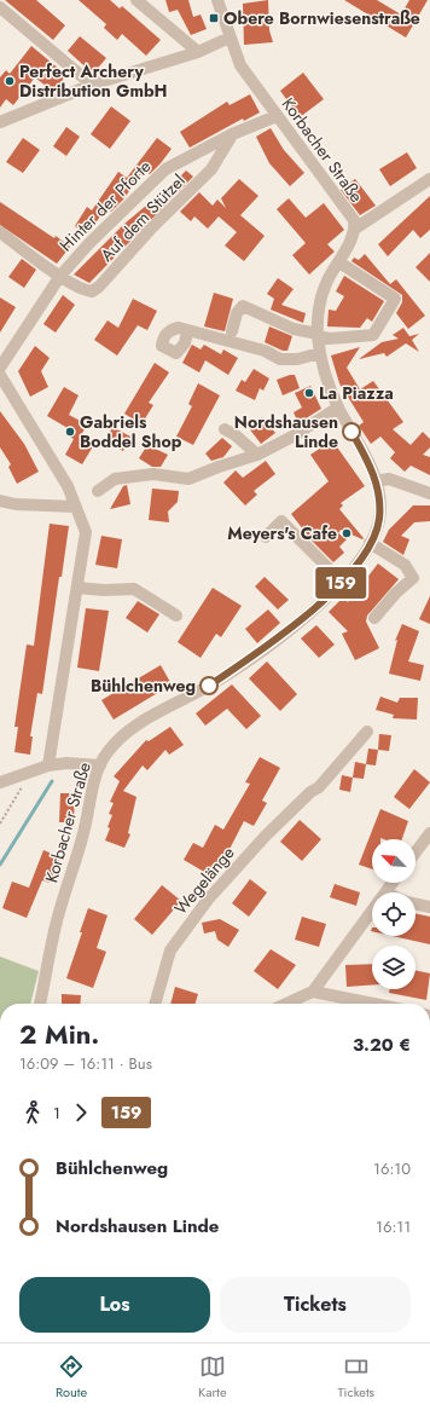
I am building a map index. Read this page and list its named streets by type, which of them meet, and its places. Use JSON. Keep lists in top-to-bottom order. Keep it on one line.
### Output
{"streets":{"street":["Korbacher Straße","Hinter der Pforte","Auf dem Stützel","Wegelänge"]},"crossings":[["Korbacher Straße","Hinter der Pforte"],["Hinter der Pforte","Auf dem Stützel"]],"places":{"transit":["Obere Bornwiesenstraße"],"other":["Perfect Archery Distribution GmbH","La Piazza","Gabriels Boddel Shop","Nordshausen Linde","Meyers's Cafe","Bühlchenweg"]},"lines":["bus line 159"],"north":"top left","page":{"on_map":"159","heading":["2 Min.","16:09 – 16:11 · Bus","3.20 €"],"legs":["1","159"],"list":[{"name":"Bühlchenweg","value":"16:10"},{"name":"Nordshausen Linde","value":"16:11"}],"buttons":["Los","Tickets"],"tabs":["Route","Karte","Tickets"]}}
